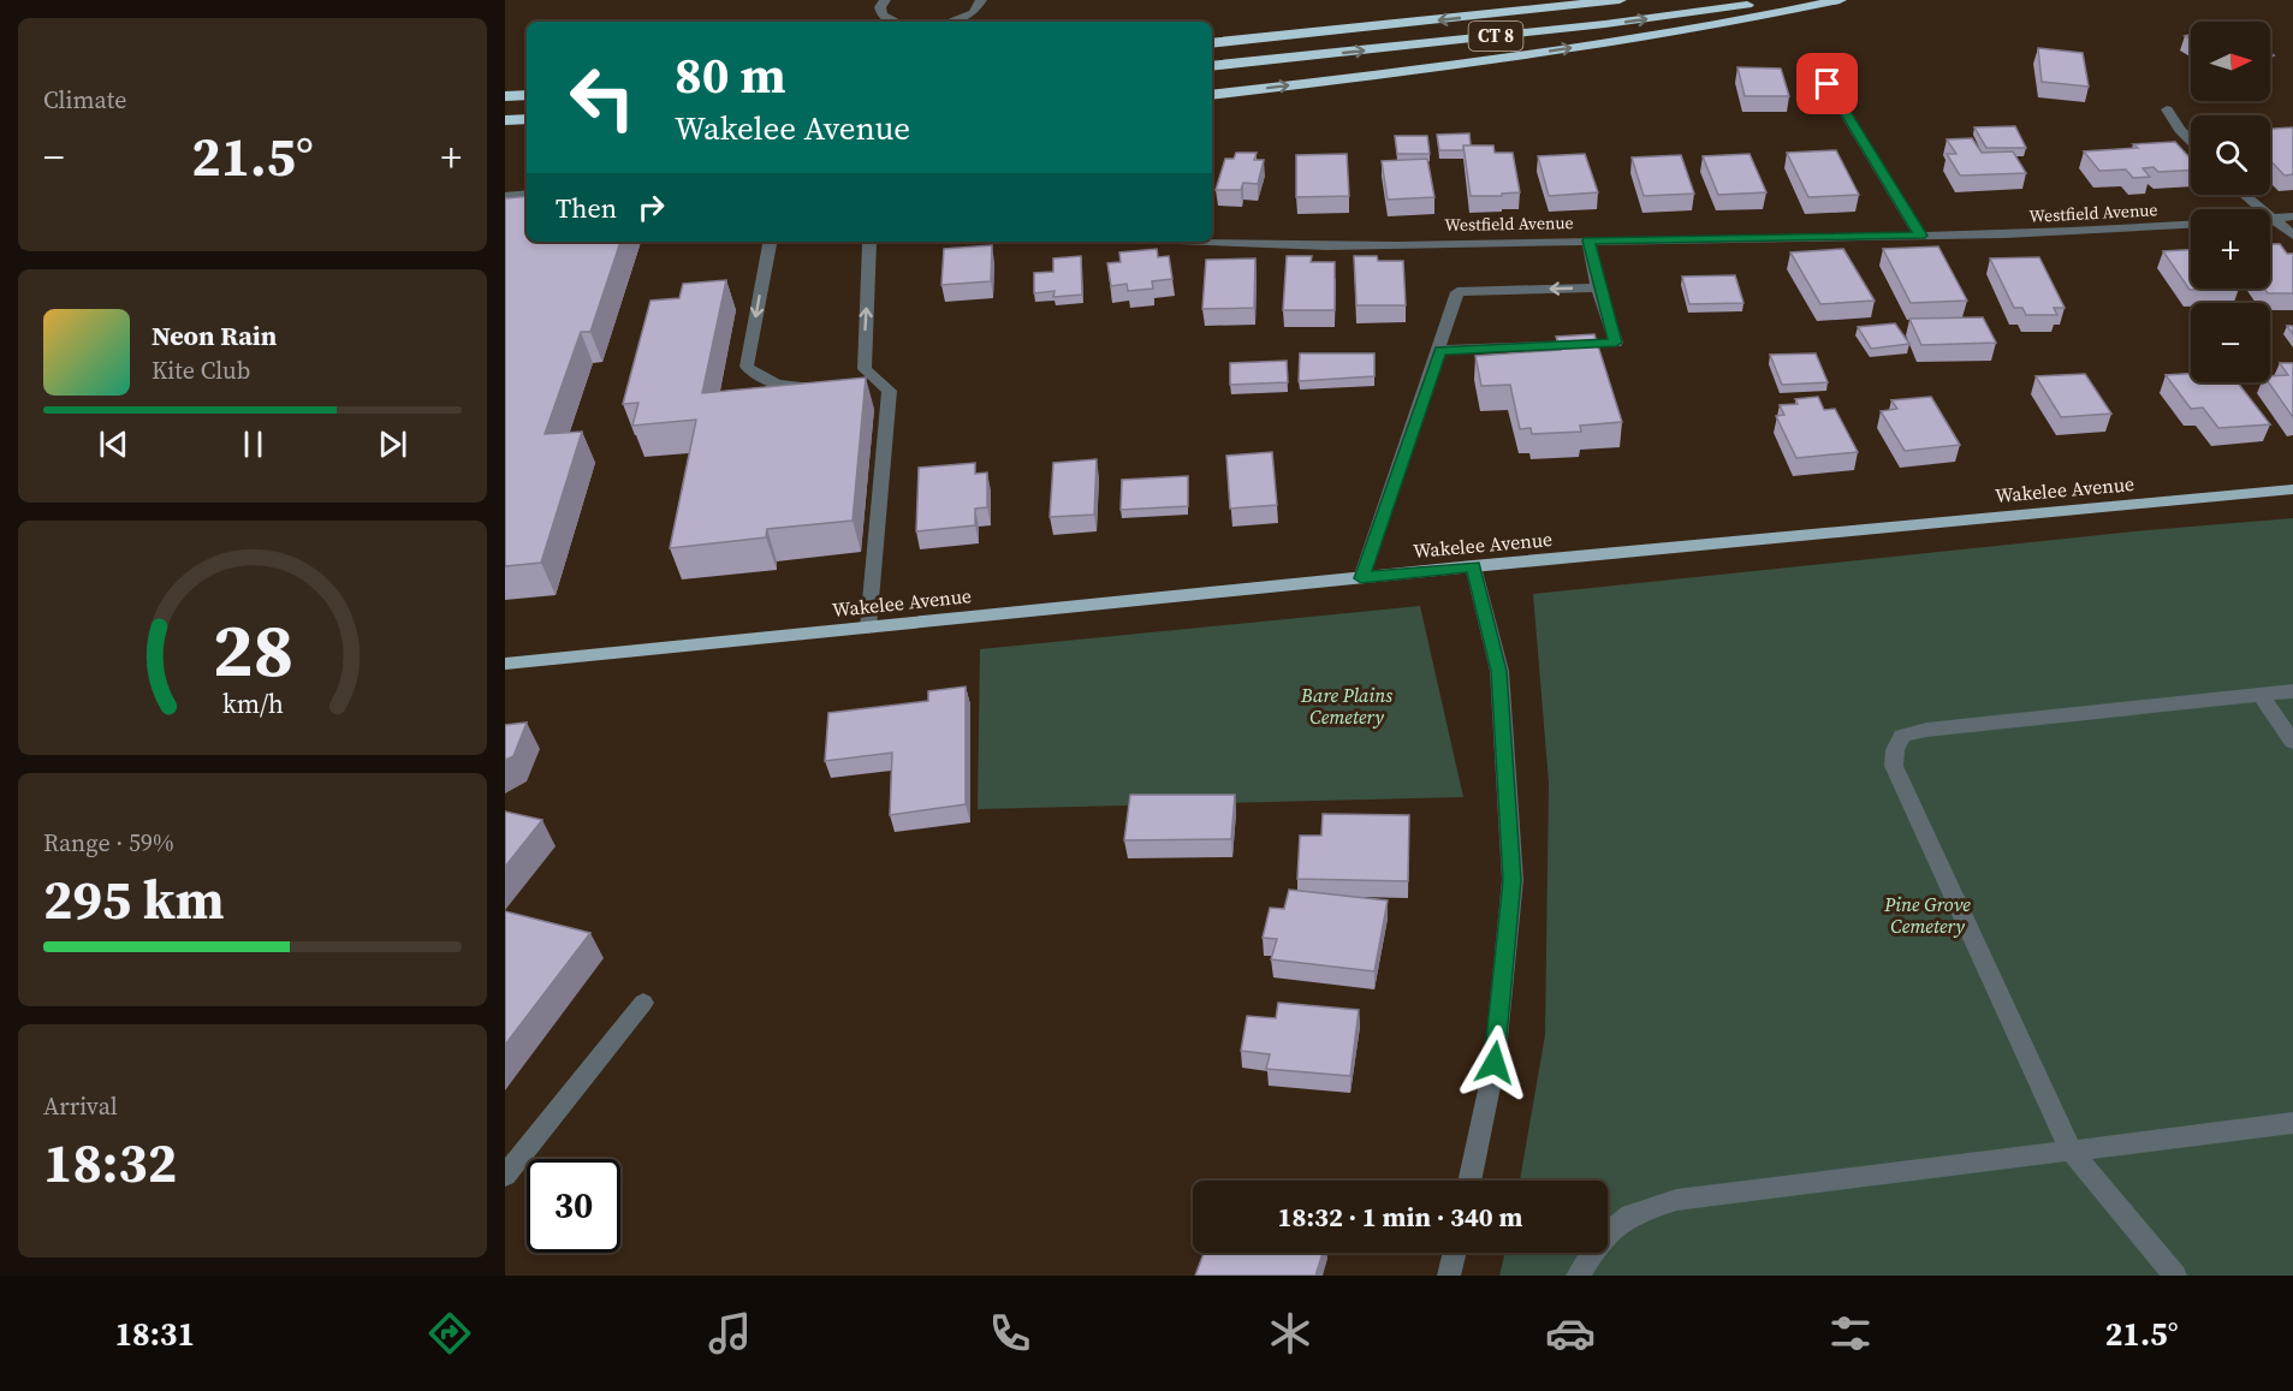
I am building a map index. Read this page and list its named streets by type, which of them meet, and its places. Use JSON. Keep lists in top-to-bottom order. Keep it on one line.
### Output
{"streets":{"highway":["CT 8"],"main road":["Wakelee Avenue"],"street":["Westfield Avenue"]},"parks":["Bare Plains Cemetery","Pine Grove Cemetery"],"north":"right","page":{"tile":["Climate",["Range · 59%","295 km"],["Arrival","18:32"]],"map_buttons":["+","−"],"turn":["80 m","Wakelee Avenue"],"heat":["−","21.5°","+"],"then":"Then","song":["Neon Rain","Kite Club"],"limit":"30","trip":"18:32 · 1 min · 340 m","tabs":["18:31","21.5°"],"gauge":["28","km/h"]}}
